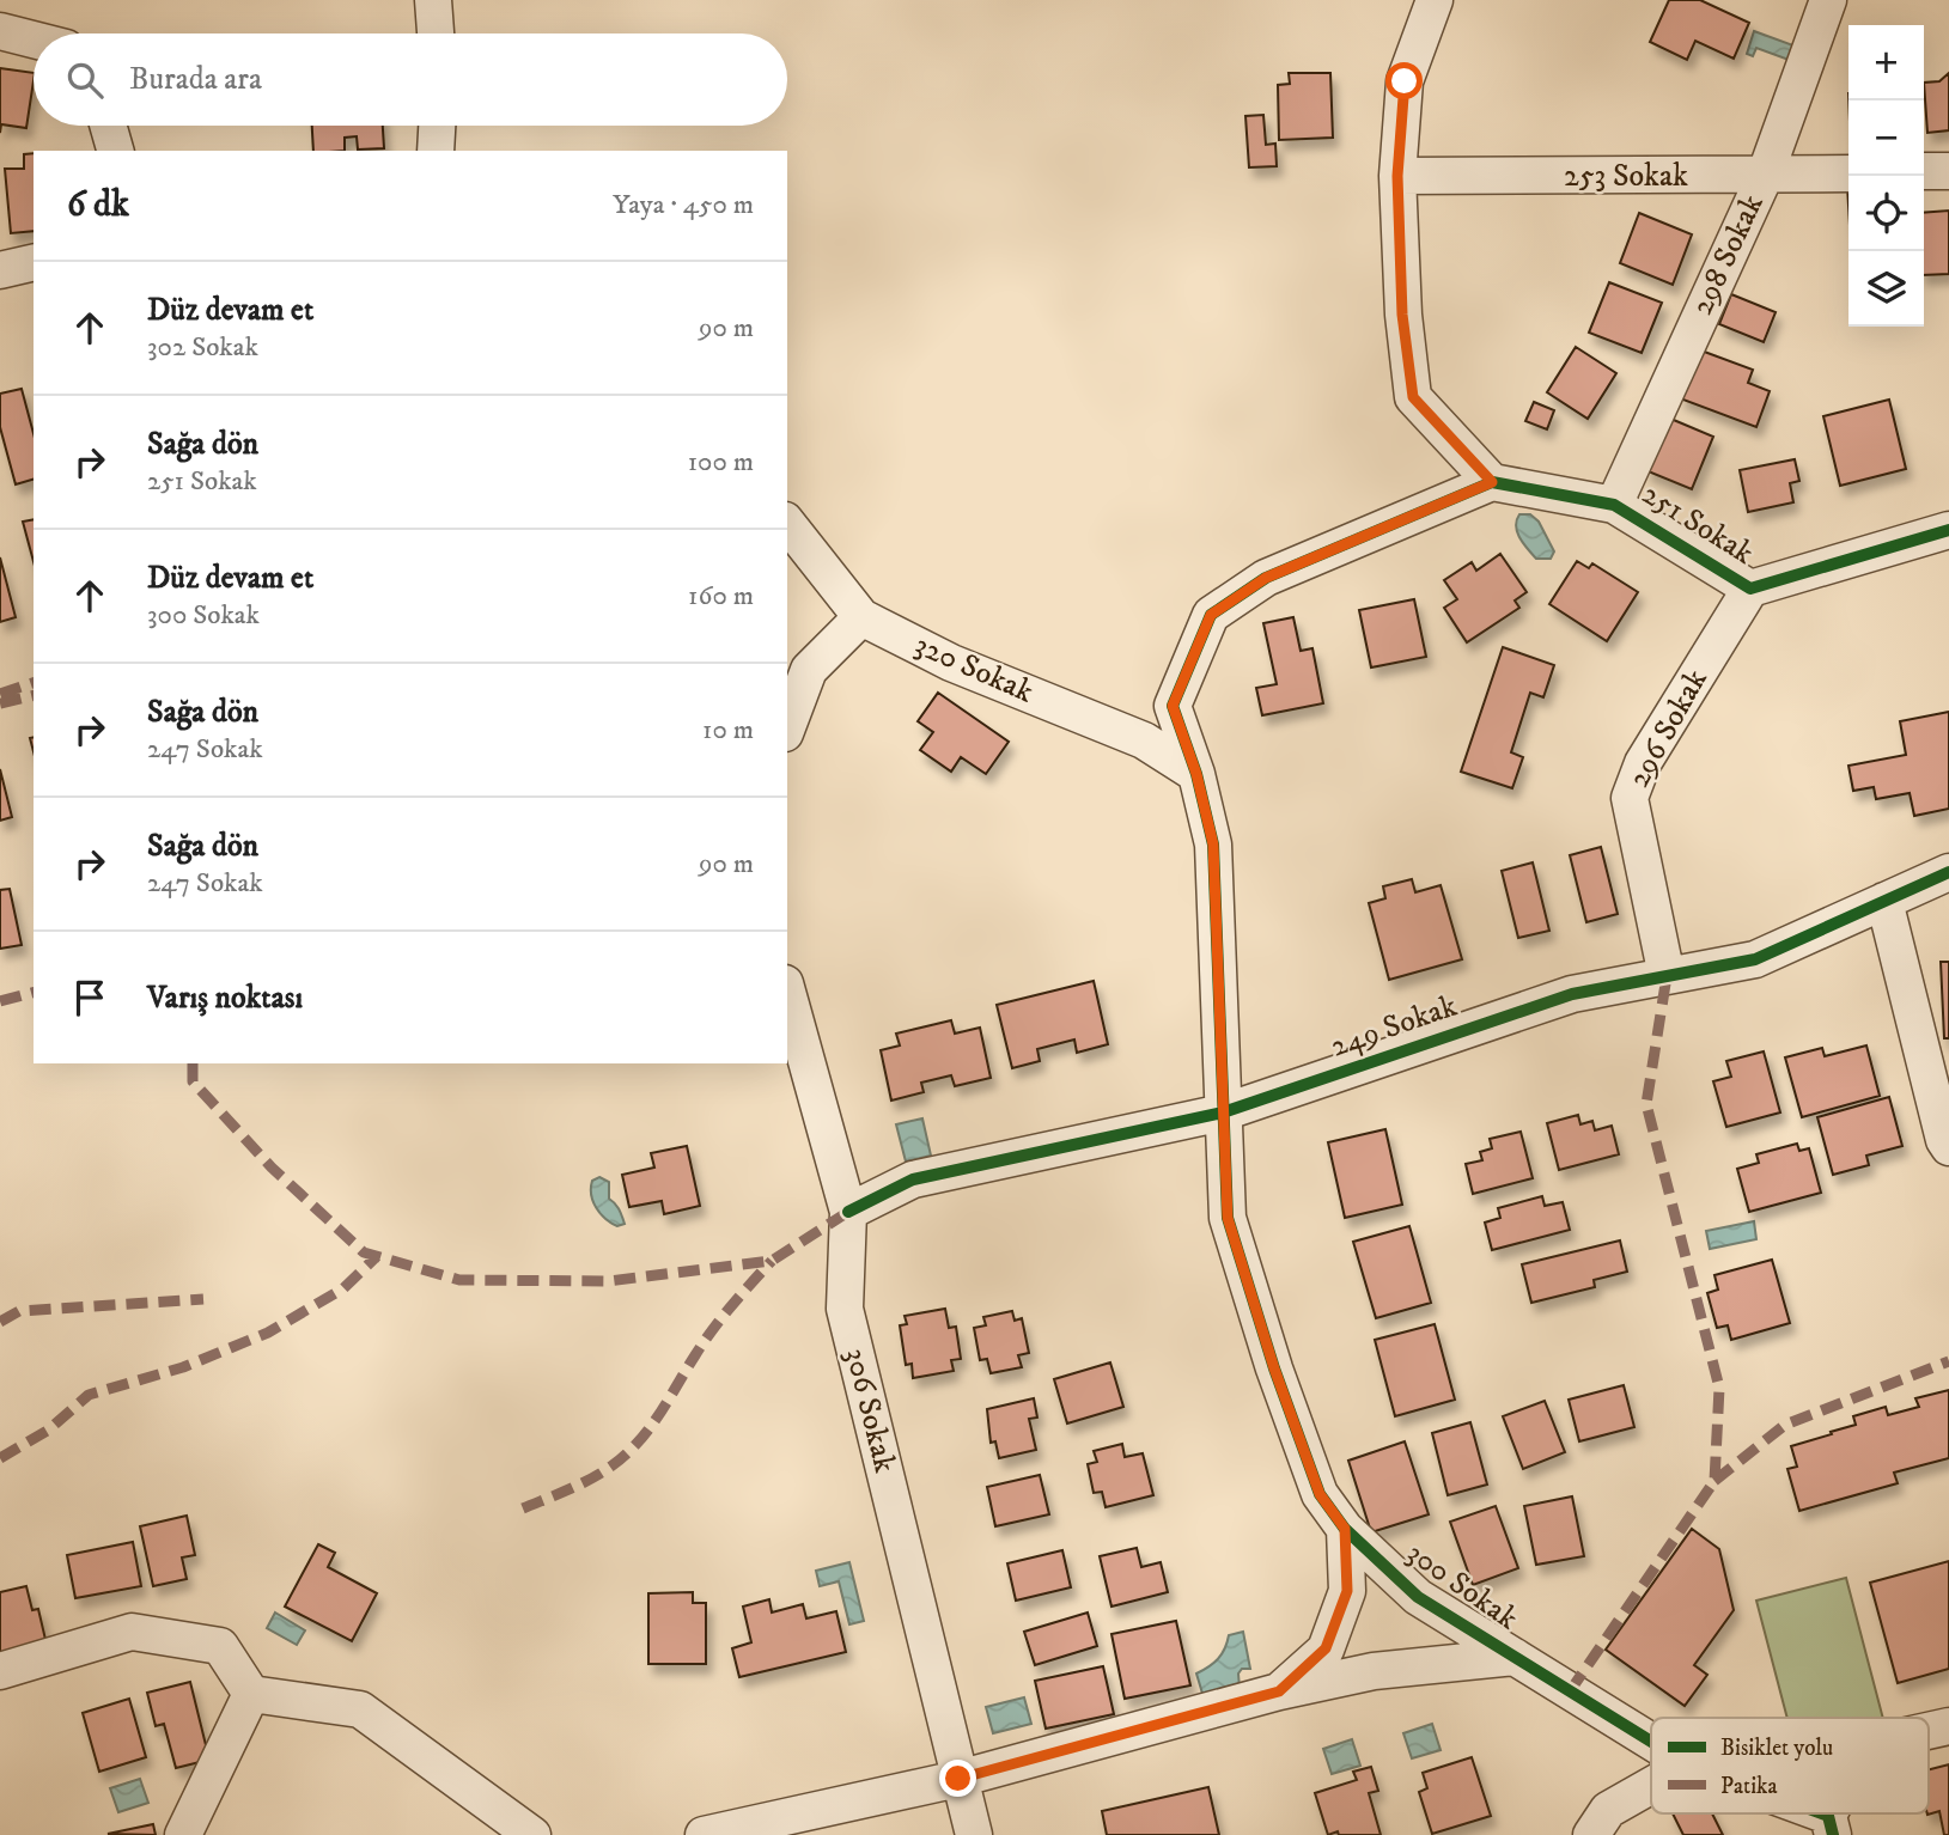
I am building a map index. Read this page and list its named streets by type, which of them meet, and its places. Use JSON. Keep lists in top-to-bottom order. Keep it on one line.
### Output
{"streets":{"street":["253 Sokak","298 Sokak","251 Sokak","320 Sokak","296 Sokak","249 Sokak","306 Sokak","300 Sokak"]},"crossings":[["253 Sokak","298 Sokak"],["298 Sokak","251 Sokak"],["251 Sokak","296 Sokak"],["320 Sokak","300 Sokak"],["296 Sokak","249 Sokak"],["249 Sokak","306 Sokak"],["249 Sokak","300 Sokak"]],"legend":["Bisiklet yolu","Patika"],"page":{"map_buttons":["+","−"],"search":"Burada ara","heading":["6 dk","Yaya · 450 m"],"list":[["Düz devam et","302 Sokak","90 m"],["Sağa dön","251 Sokak","100 m"],["Düz devam et","300 Sokak","160 m"],["Sağa dön","247 Sokak","10 m"],["Sağa dön","247 Sokak","90 m"],"Varış noktası"]}}
